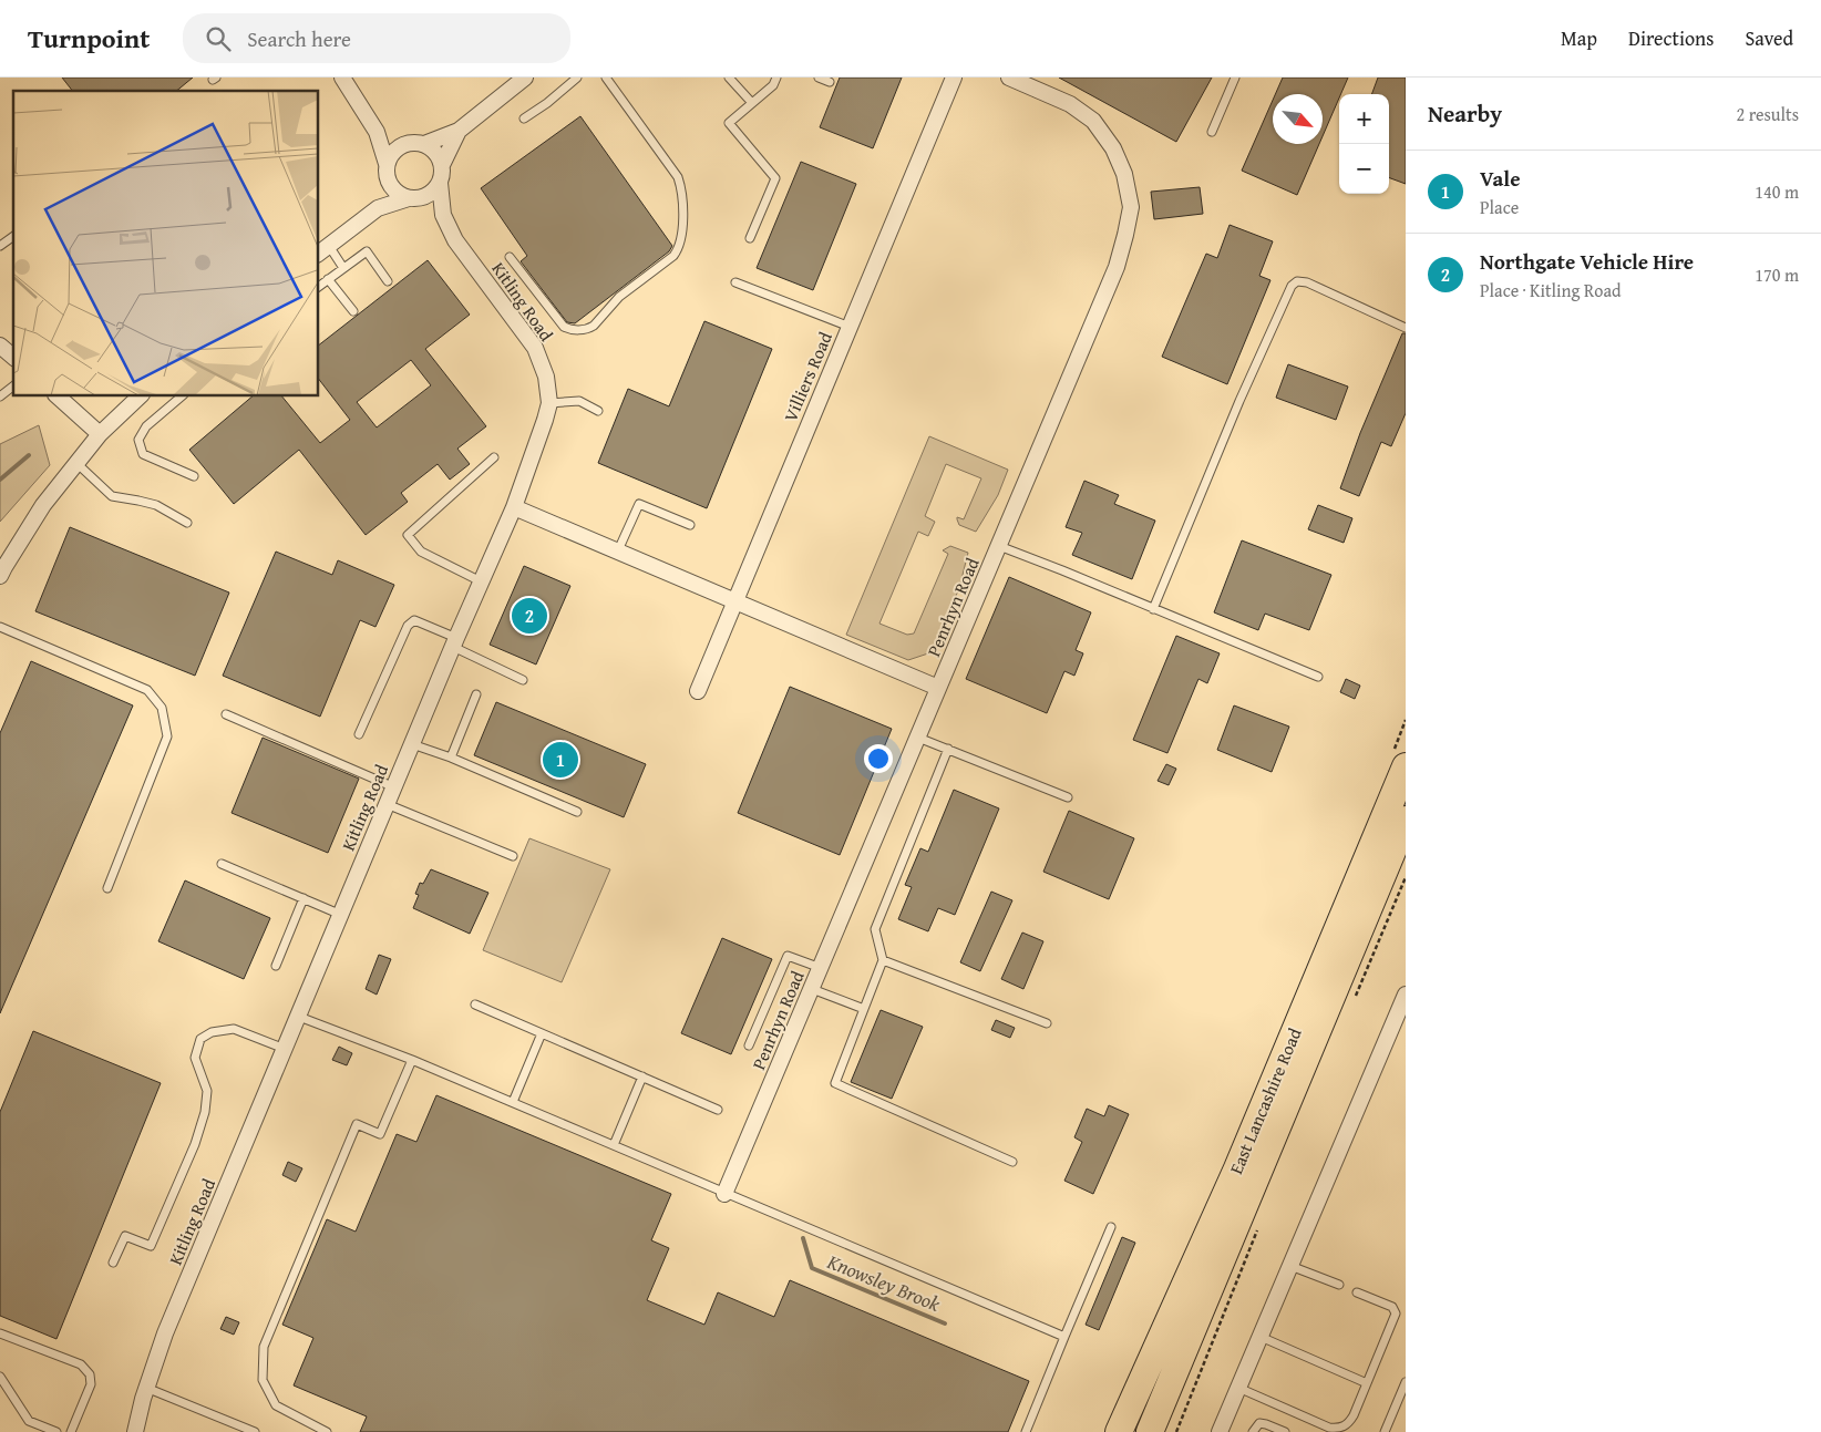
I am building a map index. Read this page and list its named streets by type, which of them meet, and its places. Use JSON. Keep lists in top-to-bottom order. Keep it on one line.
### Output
{"streets":{"highway":["East Lancashire Road"],"street":["Kitling Road","Villiers Road","Penrhyn Road"]},"water":["Knowsley Brook"],"north":"bottom right","page":{"header":"Turnpoint","search":"Search here","nav":["Map","Directions","Saved"],"heading":["Nearby","2 results"],"map_buttons":["+","−"],"list":[{"mark":"1","name":"Vale","note":"Place","value":"140 m"},{"mark":"2","name":"Northgate Vehicle Hire","note":"Place · Kitling Road","value":"170 m"}],"pins":["2","1"]}}
